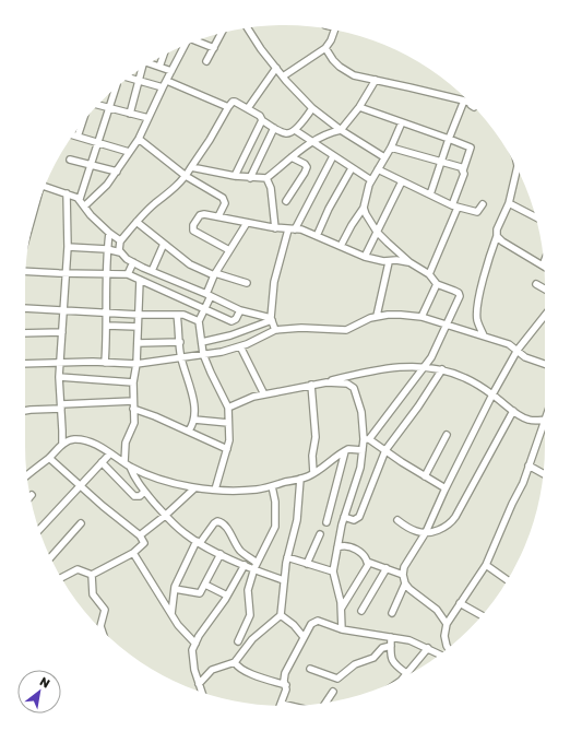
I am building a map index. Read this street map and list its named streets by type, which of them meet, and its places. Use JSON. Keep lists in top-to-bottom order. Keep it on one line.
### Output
{"north":"top right"}
